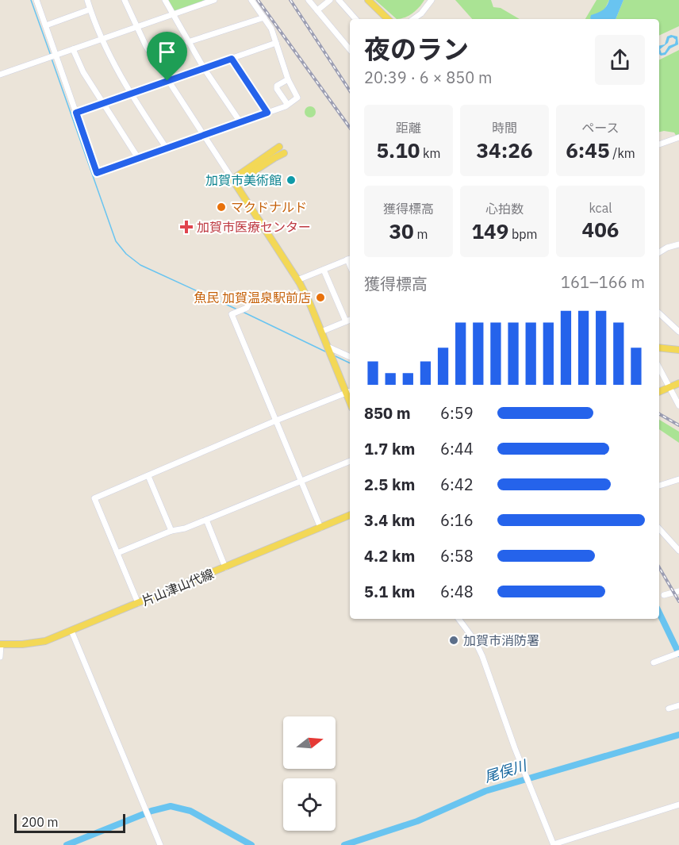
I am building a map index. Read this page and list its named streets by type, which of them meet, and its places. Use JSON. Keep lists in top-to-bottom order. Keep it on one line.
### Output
{"streets":{"main road":["片山津山代線"]},"water":["尾俣川"],"places":{"other":["加賀市美術館","マクドナルド","魚民 加賀温泉駅前店","加賀市消防署"],"health":["加賀市医療センター"]},"scale_bar":"200 m","north":"right","page":{"heading":["夜のラン","20:39 · 6 × 850 m"],"stats":[["距離","5.10 km"],["時間","34:26"],["ペース","6:45 /km"],["獲得標高","30 m"],["心拍数","149 bpm"],["kcal","406"]],"chart":["獲得標高","161–166 m"],"list":[{"name":"850 m","note":"6:59"},{"name":"1.7 km","note":"6:44"},{"name":"2.5 km","note":"6:42"},{"name":"3.4 km","note":"6:16"},{"name":"4.2 km","note":"6:58"},{"name":"5.1 km","note":"6:48"}],"scale":"200 m"}}
